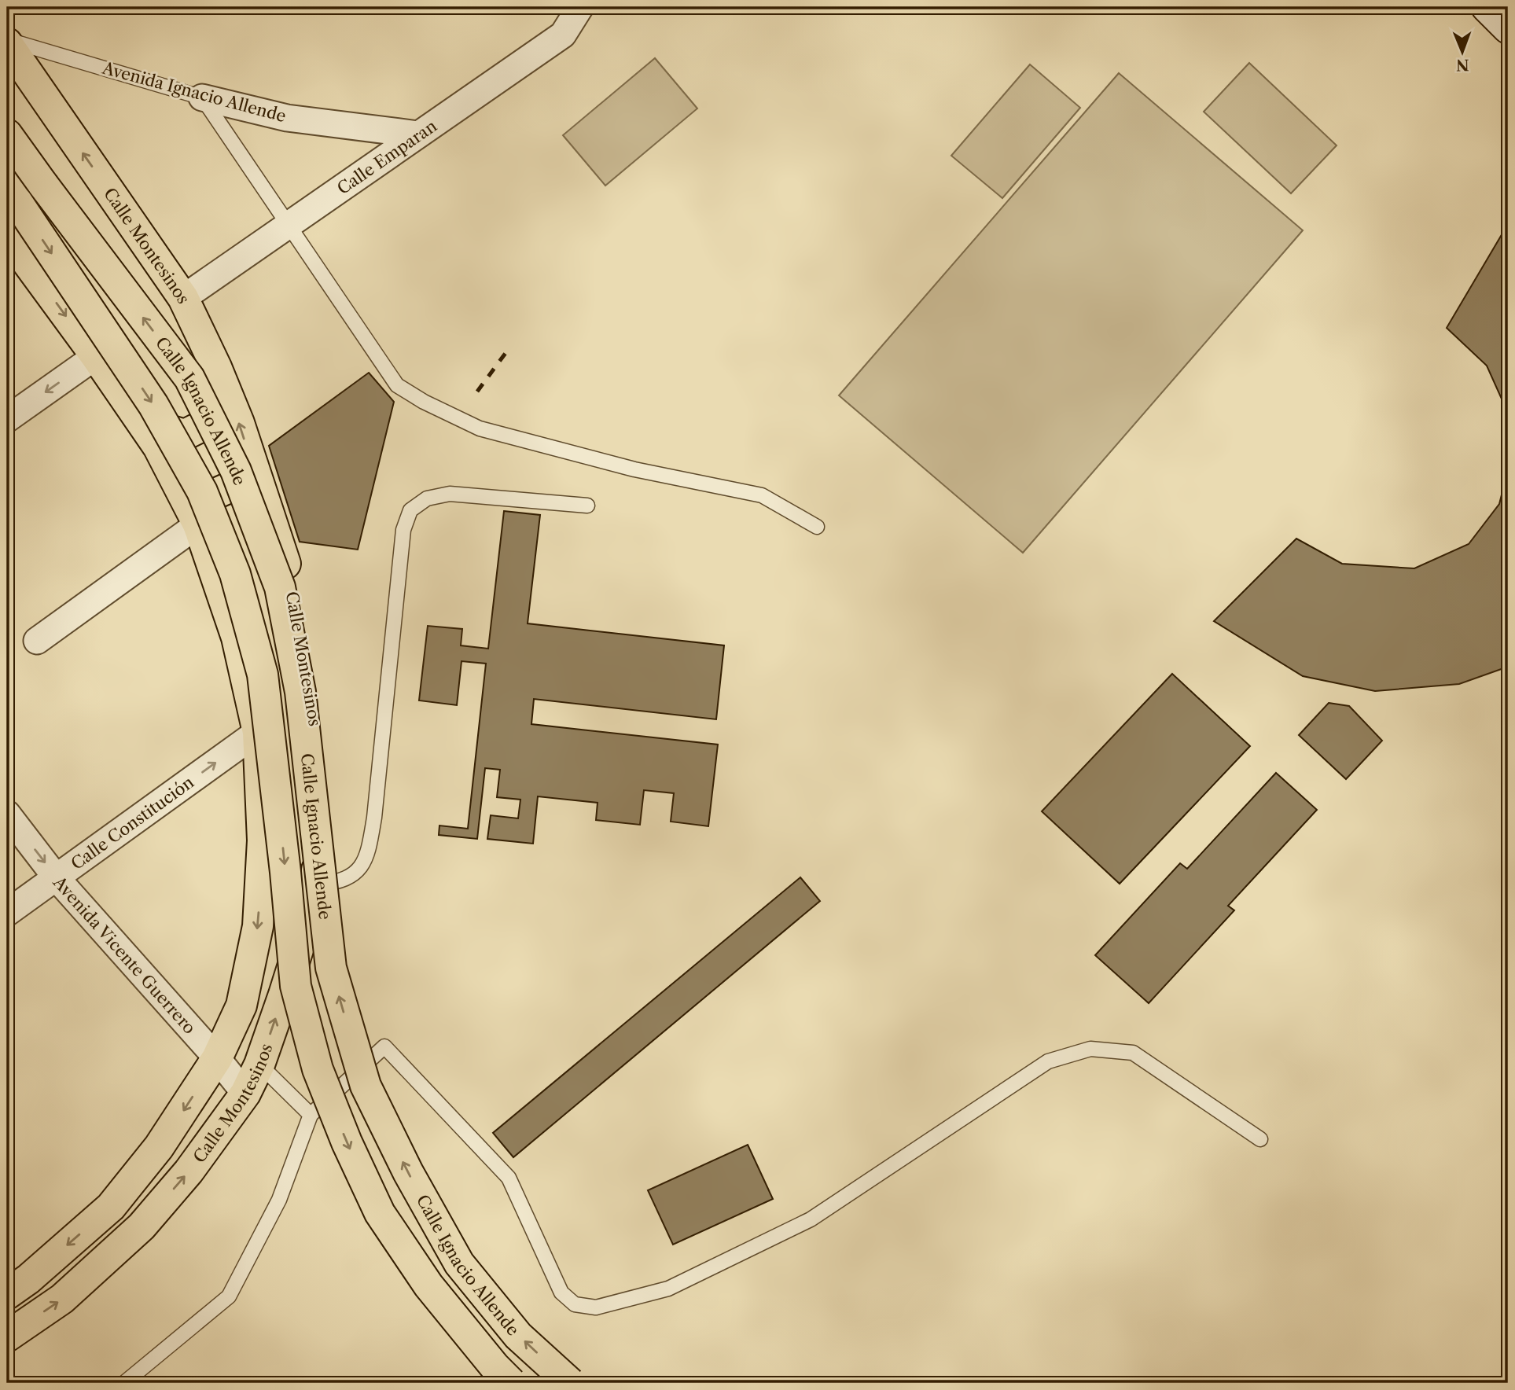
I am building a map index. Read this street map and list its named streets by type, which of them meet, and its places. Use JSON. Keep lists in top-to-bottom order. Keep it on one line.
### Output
{"streets":{"main road":["Calle Montesinos","Calle Ignacio Allende"],"street":["Avenida Ignacio Allende","Calle Emparan","Calle Constitución","Avenida Vicente Guerrero"]},"crossings":[["Avenida Ignacio Allende","Calle Emparan"],["Avenida Ignacio Allende","Calle Montesinos"],["Calle Emparan","Calle Montesinos"],["Calle Montesinos","Calle Constitución"],["Calle Montesinos","Avenida Vicente Guerrero"],["Calle Constitución","Avenida Vicente Guerrero"]],"north":"bottom"}
